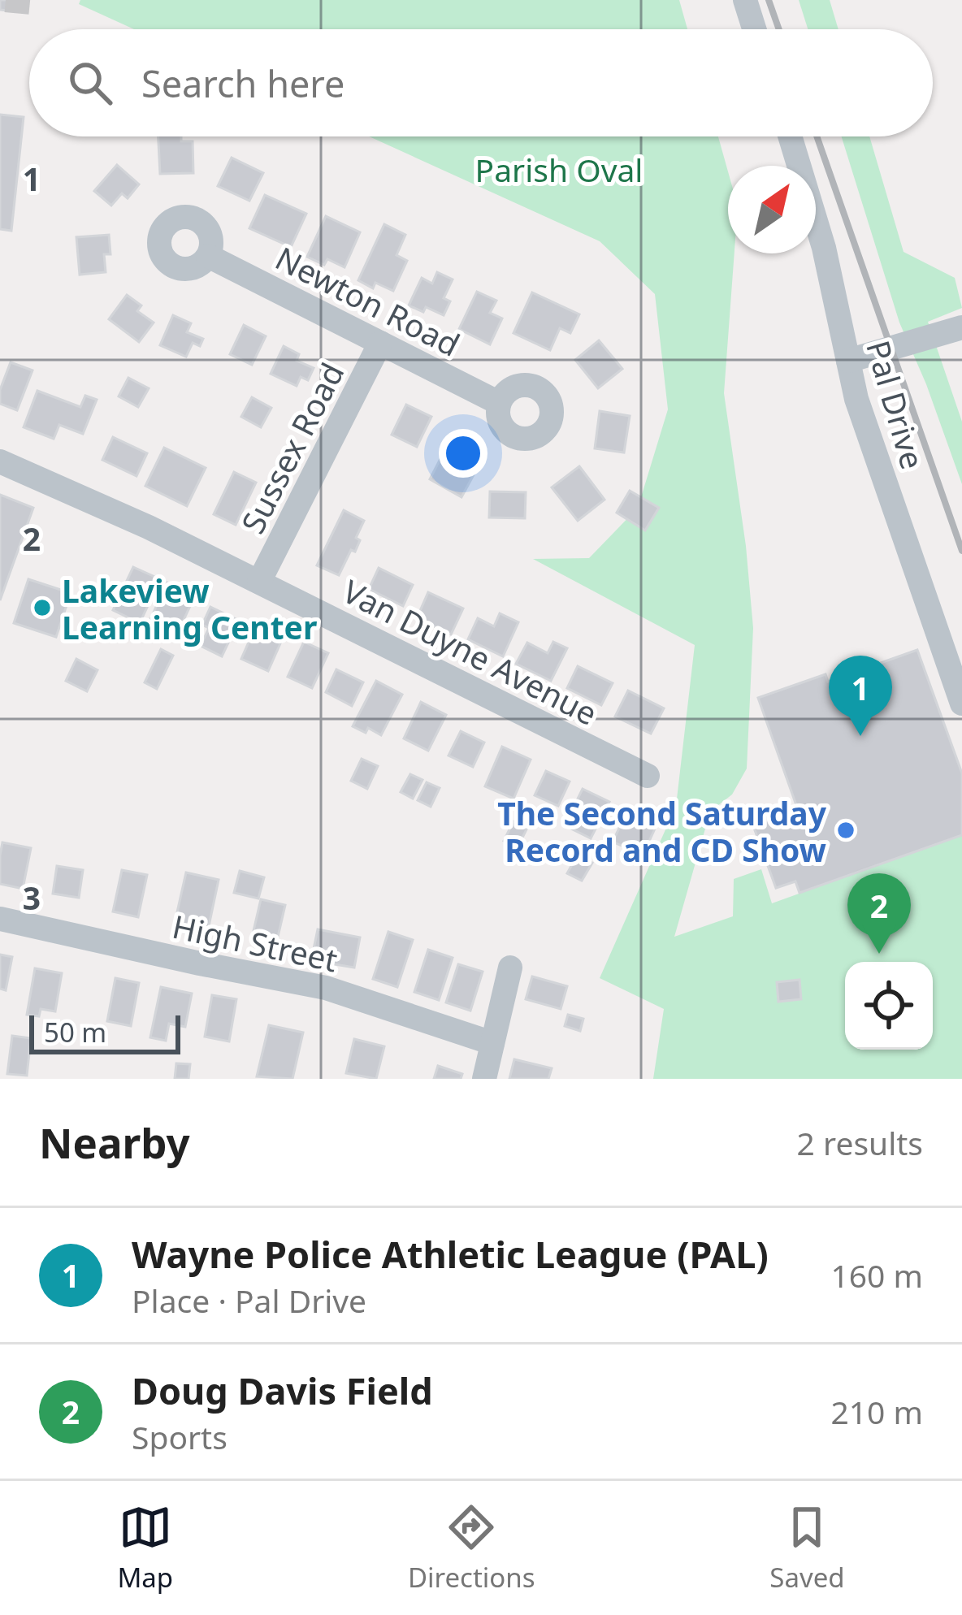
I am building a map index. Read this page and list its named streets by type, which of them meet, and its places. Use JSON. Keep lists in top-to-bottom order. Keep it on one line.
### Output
{"streets":{"street":["Newton Road","Pal Drive","Sussex Road","Van Duyne Avenue","High Street"]},"crossings":[["Newton Road","Sussex Road"],["Sussex Road","Van Duyne Avenue"]],"parks":["Parish Oval"],"places":["Lakeview Learning Center","The Second Saturday Record and CD Show"],"scale_bar":"50 m","north":"top right","page":{"search":"Search here","pins":["1","2"],"scale":"50 m","heading":["Nearby","2 results"],"list":[{"mark":"1","name":"Wayne Police Athletic League (PAL)","note":"Place · Pal Drive","value":"160 m"},{"mark":"2","name":"Doug Davis Field","note":"Sports","value":"210 m"}],"nav":["Map","Directions","Saved"]},"grid":{"rows":["1","2","3"]}}
